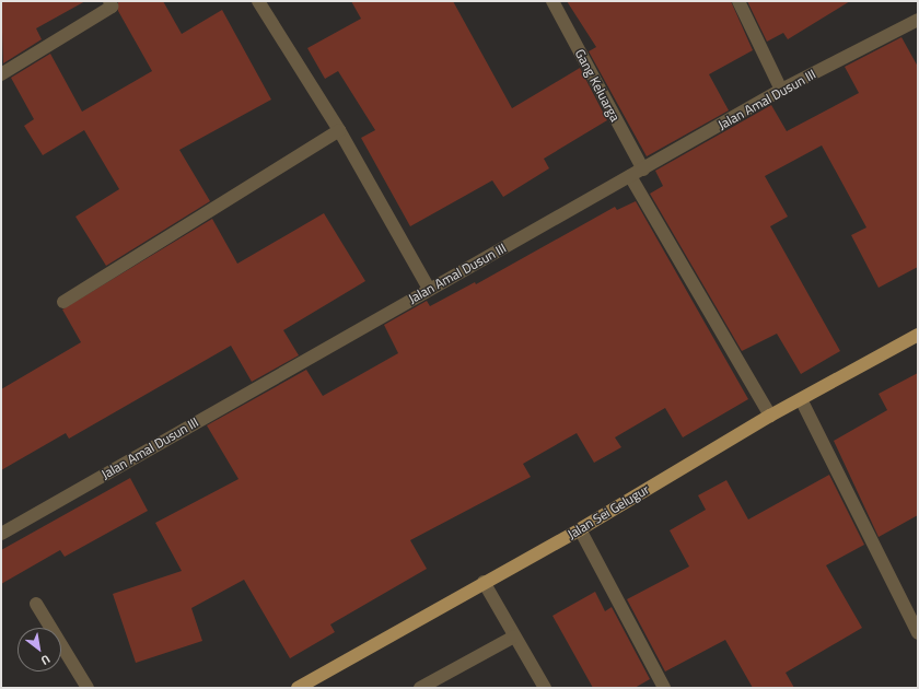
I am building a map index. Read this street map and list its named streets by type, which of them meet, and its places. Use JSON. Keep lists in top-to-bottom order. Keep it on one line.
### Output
{"streets":{"main road":["Jalan Sei Gelugur"],"street":["Gang Keluarga","Jalan Amal Dusun III"]},"crossings":[["Gang Keluarga","Jalan Amal Dusun III"]],"north":"bottom right"}
